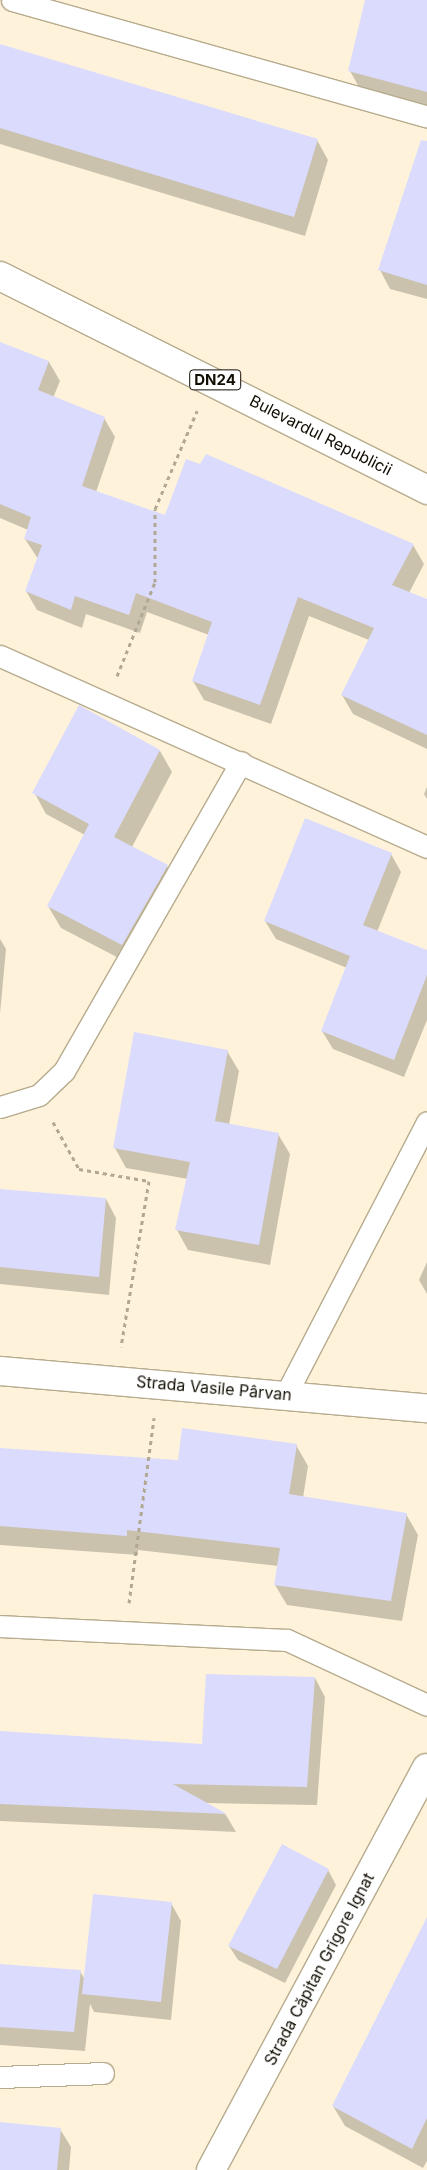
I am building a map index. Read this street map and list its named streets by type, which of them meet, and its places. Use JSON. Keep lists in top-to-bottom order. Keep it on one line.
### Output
{"streets":{"main road":["DN24","Bulevardul Republicii","Strada Vasile Pârvan","Strada Căpitan Grigore Ignat"]}}
